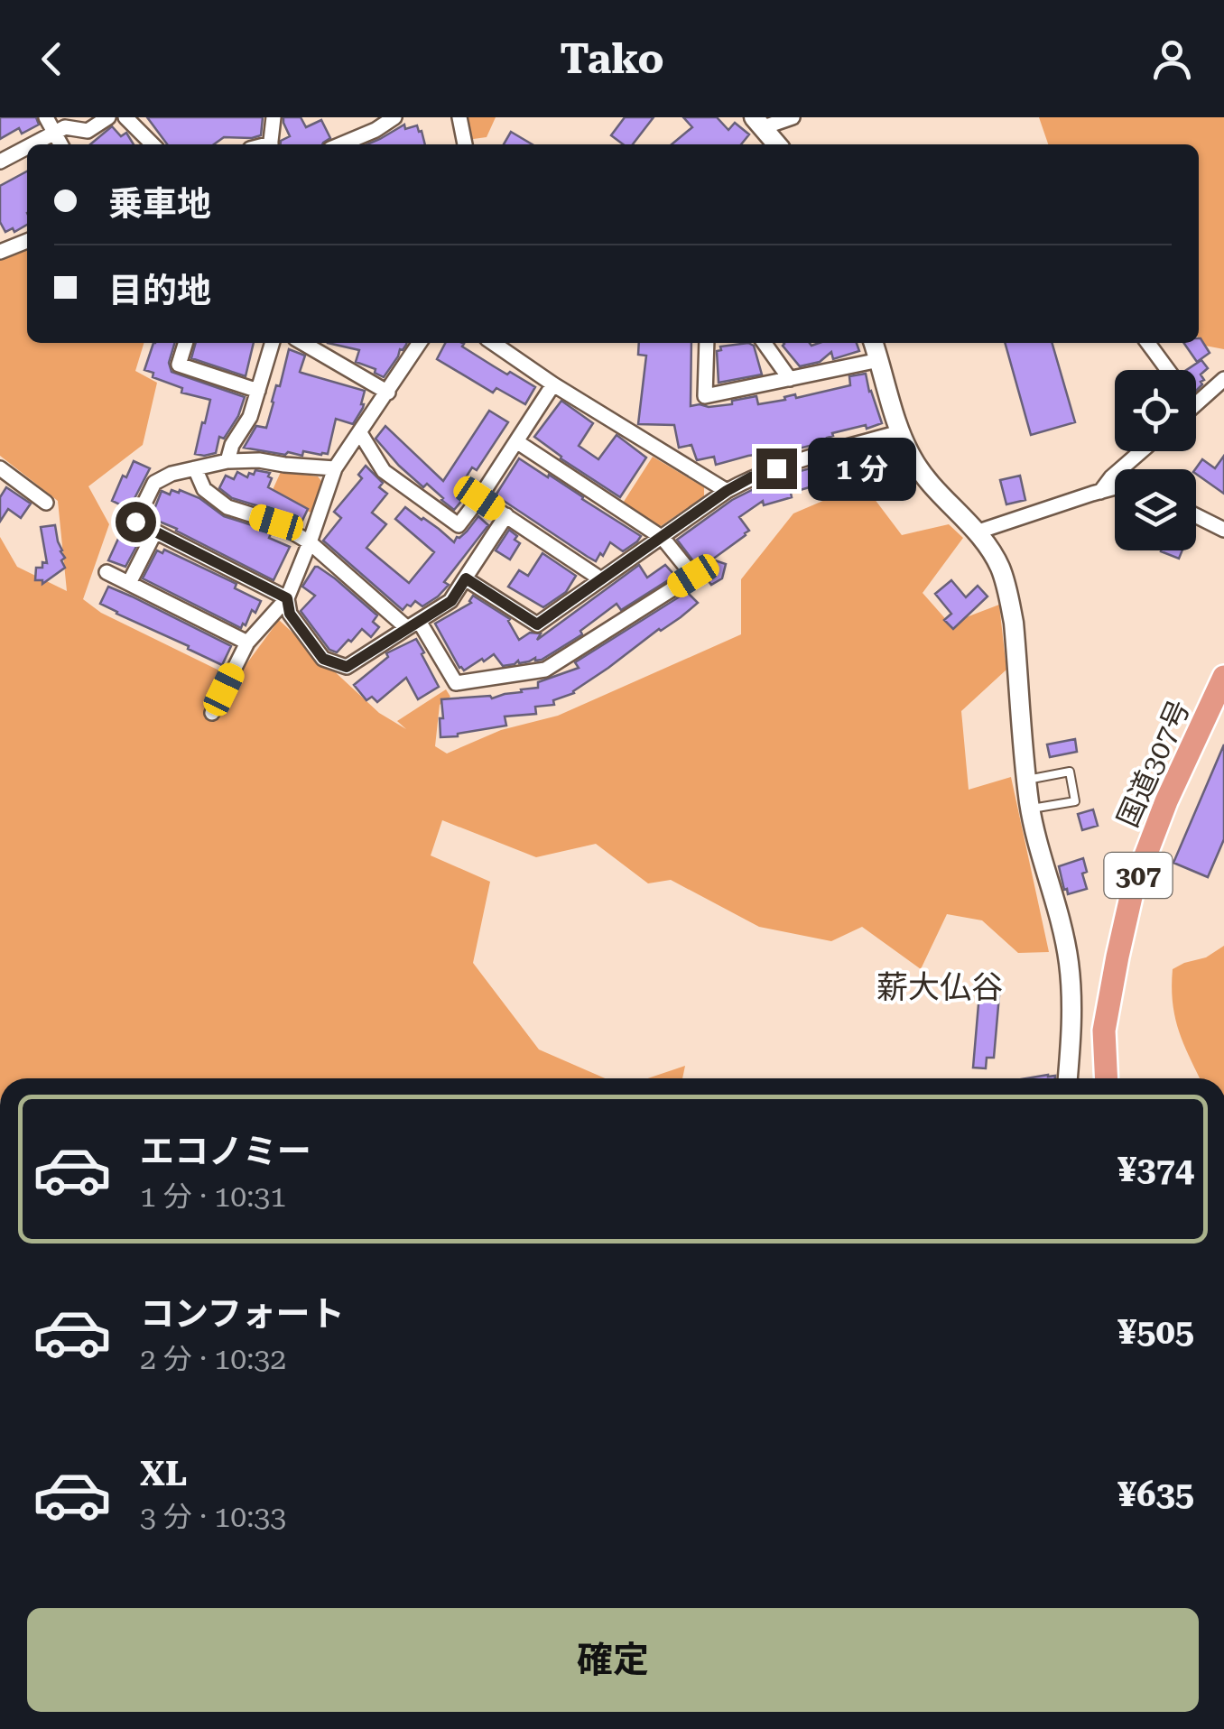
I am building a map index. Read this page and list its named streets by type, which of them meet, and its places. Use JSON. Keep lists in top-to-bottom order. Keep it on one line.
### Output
{"streets":{"highway":["国道307号","307"]},"districts":["薪大仏谷"],"page":{"header":"Tako","banner":["乗車地","目的地"],"bubble":"1 分","list":[{"name":"エコノミー","note":"1 分 · 10:31","value":"¥374"},{"name":"コンフォート","note":"2 分 · 10:32","value":"¥505"},{"name":"XL","note":"3 分 · 10:33","value":"¥635"}],"buttons":"確定"}}
